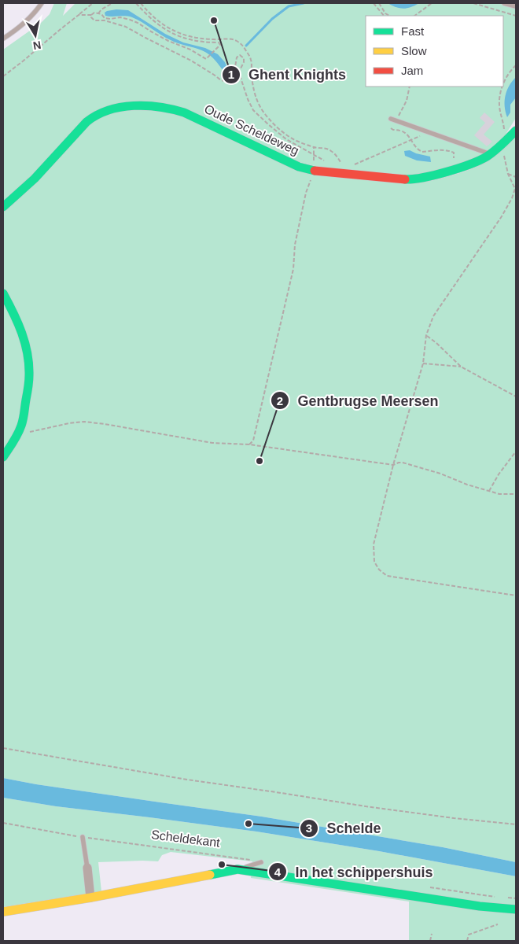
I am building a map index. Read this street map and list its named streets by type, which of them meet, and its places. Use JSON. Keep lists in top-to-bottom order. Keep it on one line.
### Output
{"streets":{"street":["Oude Scheldeweg"],"path":["Scheldekant"]},"places":["Ghent Knights","Gentbrugse Meersen","Schelde","In het schippershuis"],"legend":["Fast","Slow","Jam"],"north":"bottom"}
